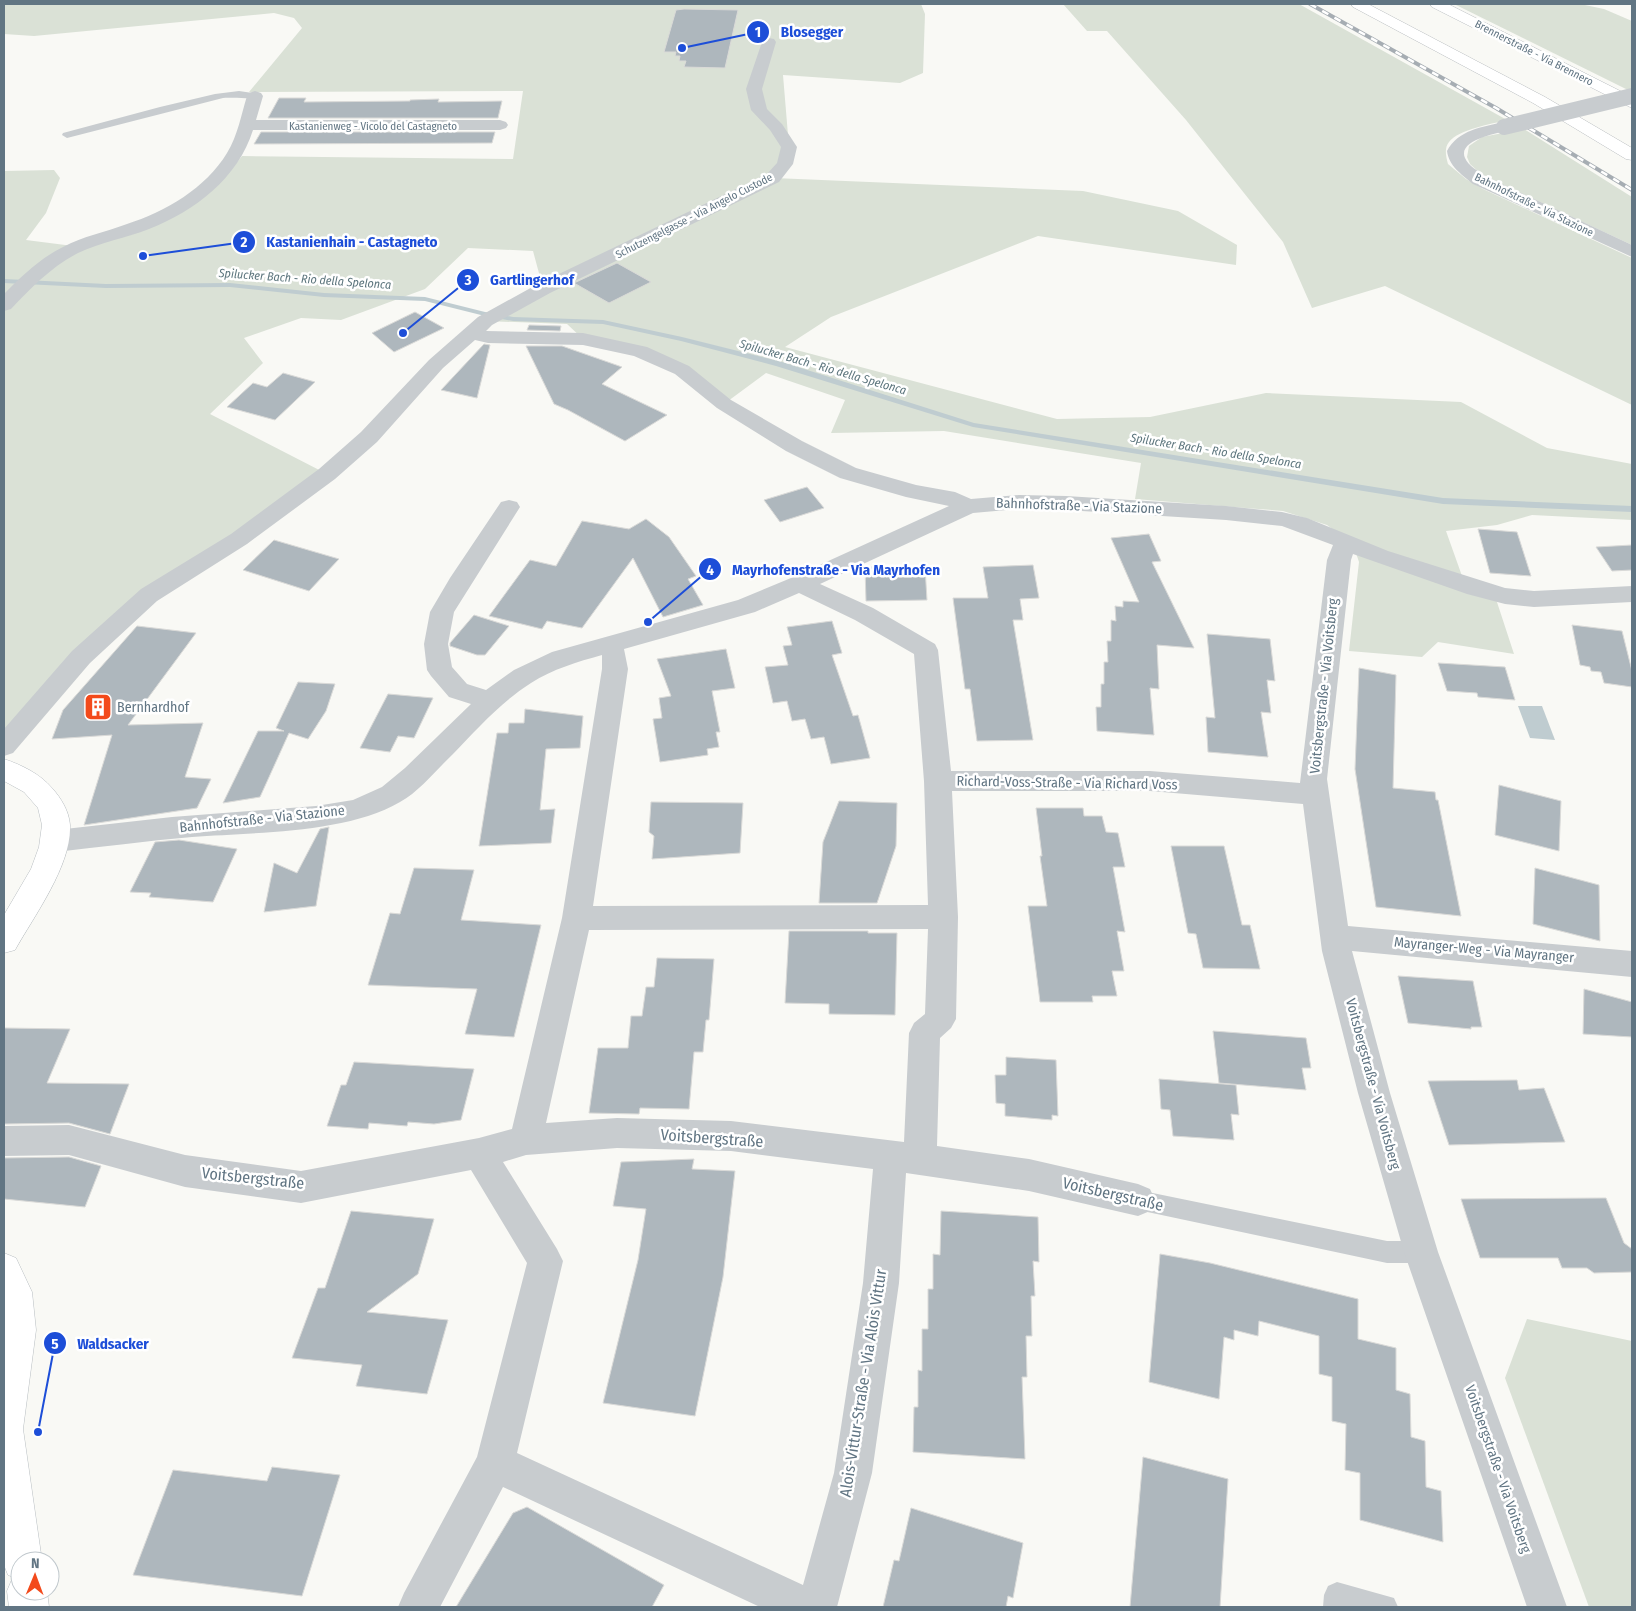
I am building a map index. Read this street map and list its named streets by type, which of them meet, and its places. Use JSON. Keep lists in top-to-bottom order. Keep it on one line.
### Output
{"streets":{"main road":["Brennerstraße - Via Brennero"],"street":["Kastanienweg - Vicolo del Castagneto","Bahnhofstraße - Via Stazione","Schutzengelgasse - Via Angelo Custode","Voitsbergstraße - Via Voitsberg","Richard-Voss-Straße - Via Richard Voss","Mayranger-Weg - Via Mayranger","Voitsbergstraße","Alois-Vittur-Straße - Via Alois Vittur"]},"crossings":[["Bahnhofstraße - Via Stazione","Voitsbergstraße - Via Voitsberg"],["Bahnhofstraße - Via Stazione","Richard-Voss-Straße - Via Richard Voss"],["Voitsbergstraße - Via Voitsberg","Richard-Voss-Straße - Via Richard Voss"],["Voitsbergstraße - Via Voitsberg","Mayranger-Weg - Via Mayranger"],["Voitsbergstraße - Via Voitsberg","Voitsbergstraße"],["Richard-Voss-Straße - Via Richard Voss","Alois-Vittur-Straße - Via Alois Vittur"],["Voitsbergstraße","Alois-Vittur-Straße - Via Alois Vittur"]],"water":["Spilucker Bach - Rio della Spelonca"],"places":{"other":["Blosegger","Kastanienhain - Castagneto","Gartlingerhof","Mayrhofenstraße - Via Mayrhofen","Waldsacker"],"building":["Bernhardhof"]},"north":"top"}
